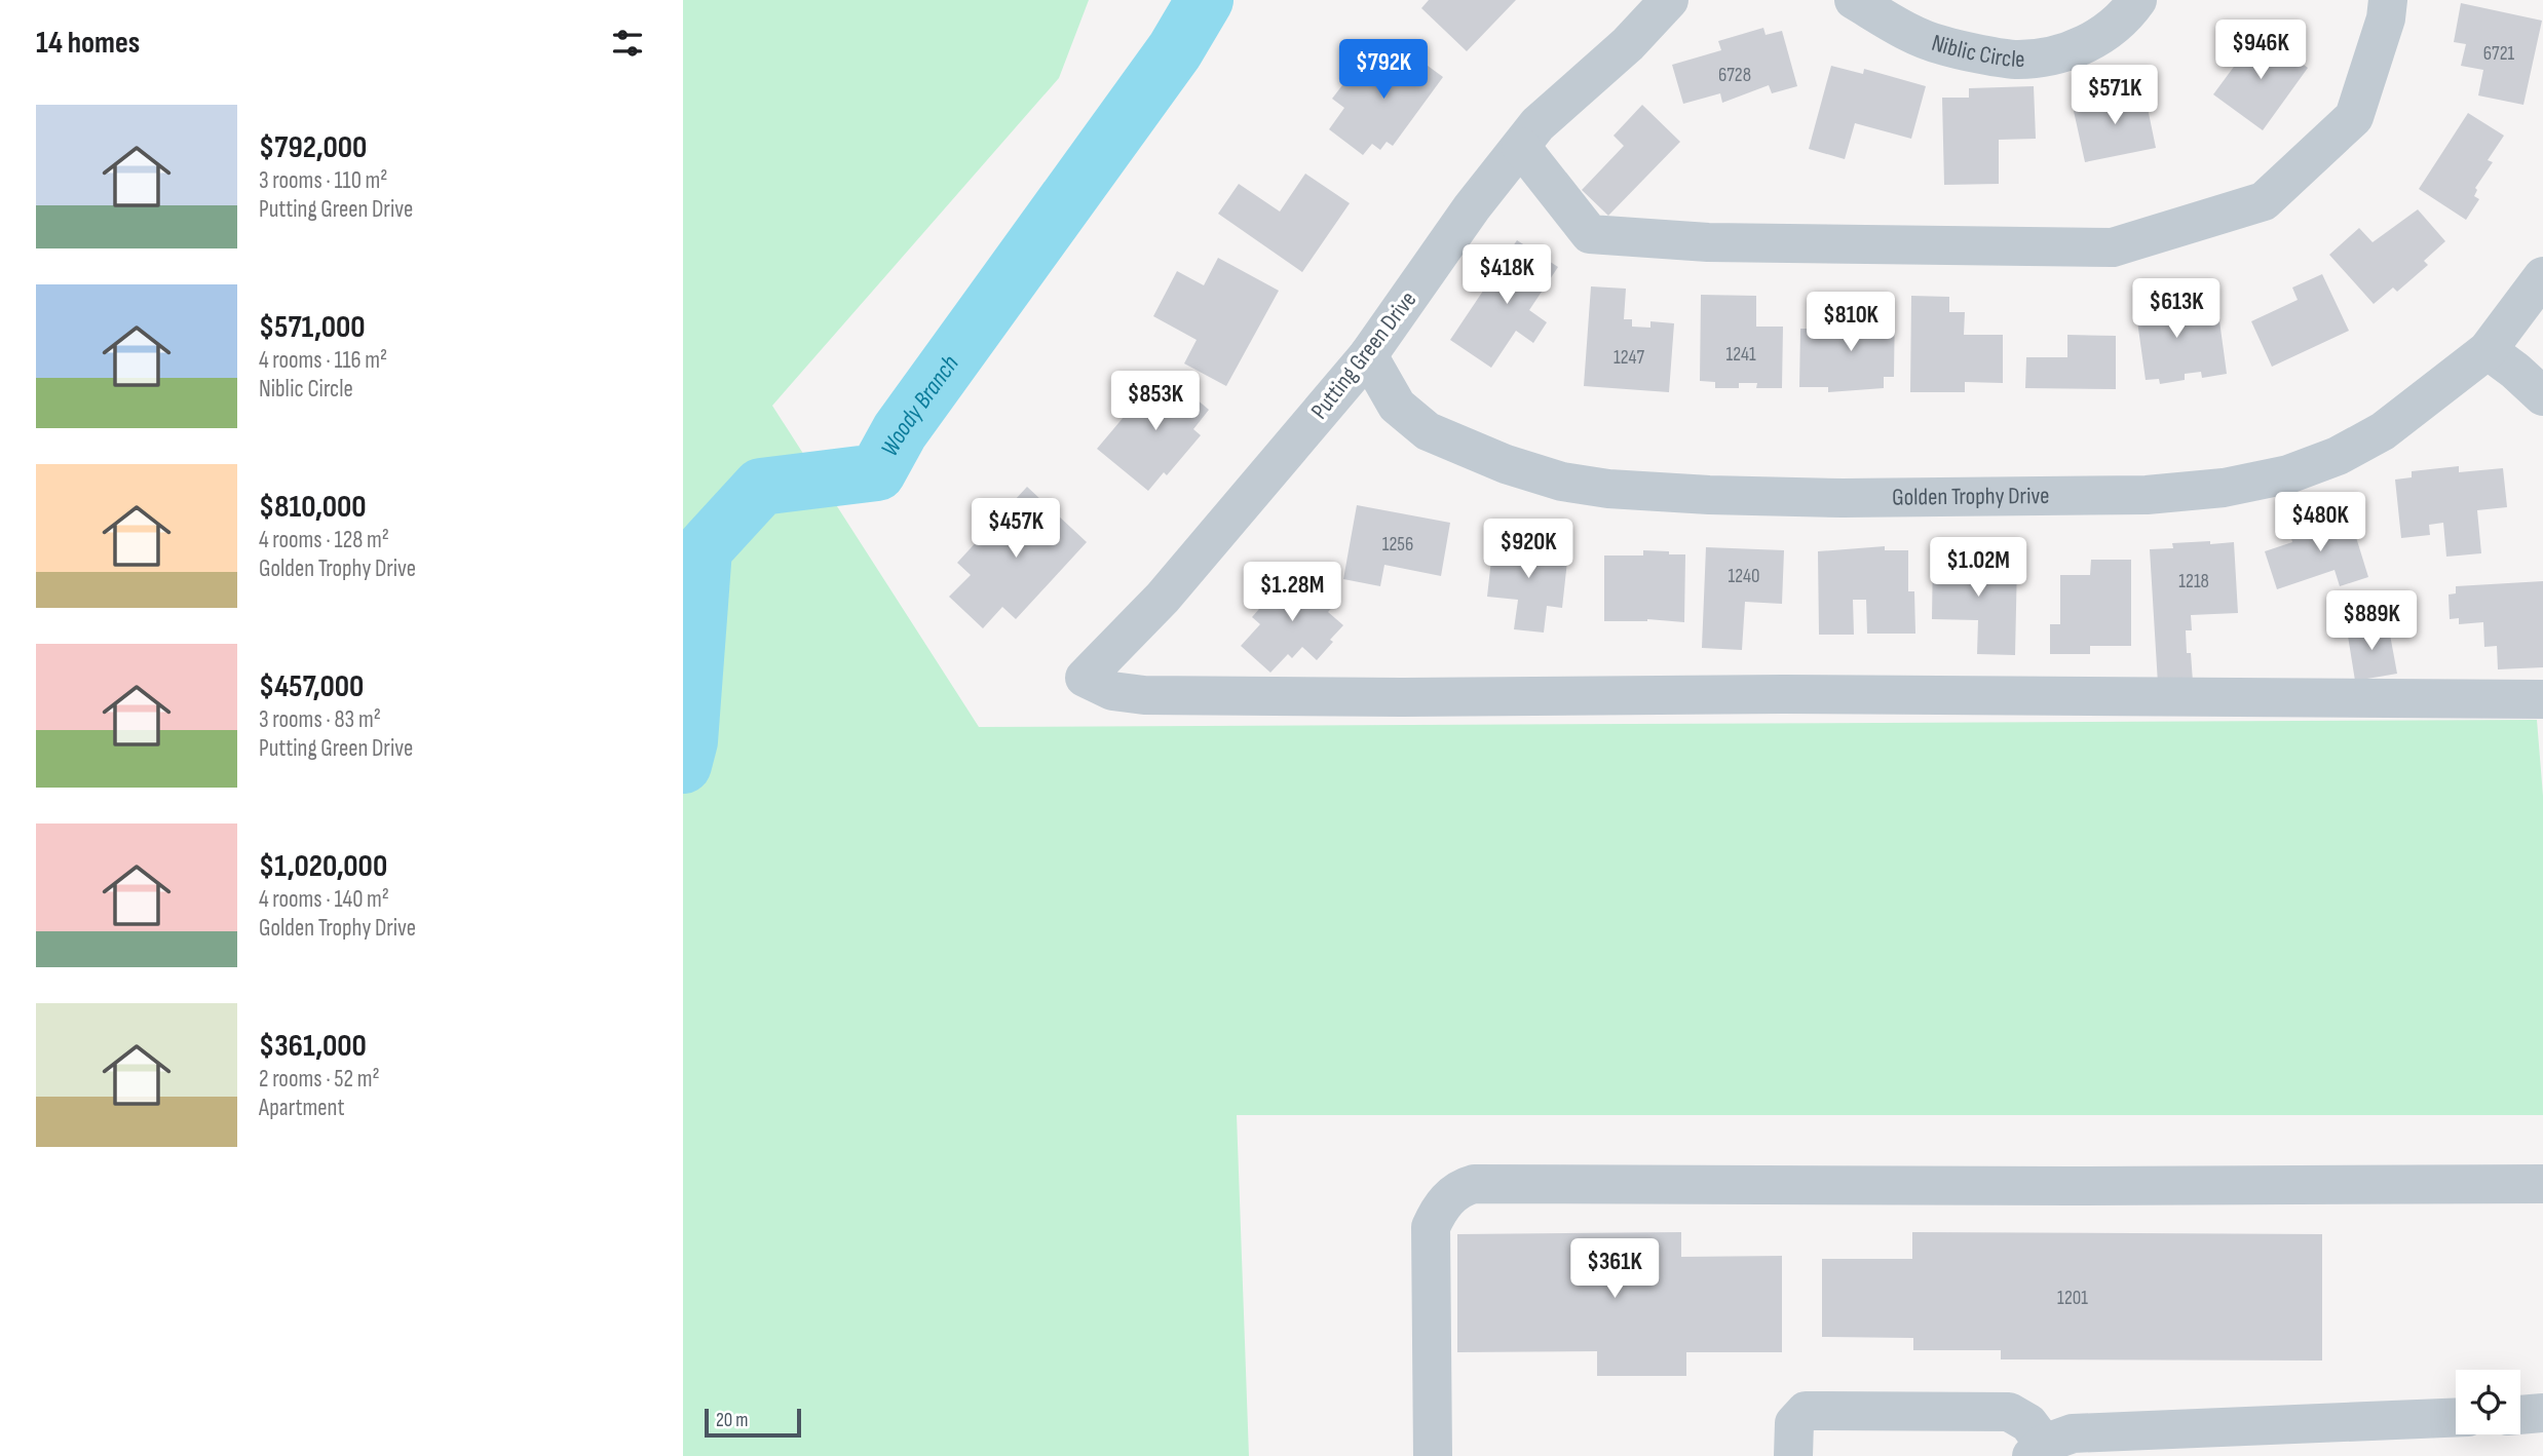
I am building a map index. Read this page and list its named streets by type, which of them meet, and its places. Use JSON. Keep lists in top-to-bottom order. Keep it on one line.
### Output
{"streets":{"street":["Niblic Circle","Putting Green Drive","Golden Trophy Drive"]},"crossings":[["Putting Green Drive","Golden Trophy Drive"]],"water":["Woody Branch"],"house_numbers":["6721","6728","1241","1247","1256","1240","1218","1201"],"scale_bar":"20 m","page":{"heading":"14 homes","price":["$946K","$792K","$571K","$418K","$613K","$810K","$853K","$480K","$457K","$920K","$1.02M","$1.28M","$889K","$361K"],"list":[{"name":"$792,000","note":"3 rooms · 110 m² · Putting Green Drive"},{"name":"$571,000","note":"4 rooms · 116 m² · Niblic Circle"},{"name":"$810,000","note":"4 rooms · 128 m² · Golden Trophy Drive"},{"name":"$457,000","note":"3 rooms · 83 m² · Putting Green Drive"},{"name":"$1,020,000","note":"4 rooms · 140 m² · Golden Trophy Drive"},{"name":"$361,000","note":"2 rooms · 52 m² · Apartment"}],"scale":"20 m"}}
